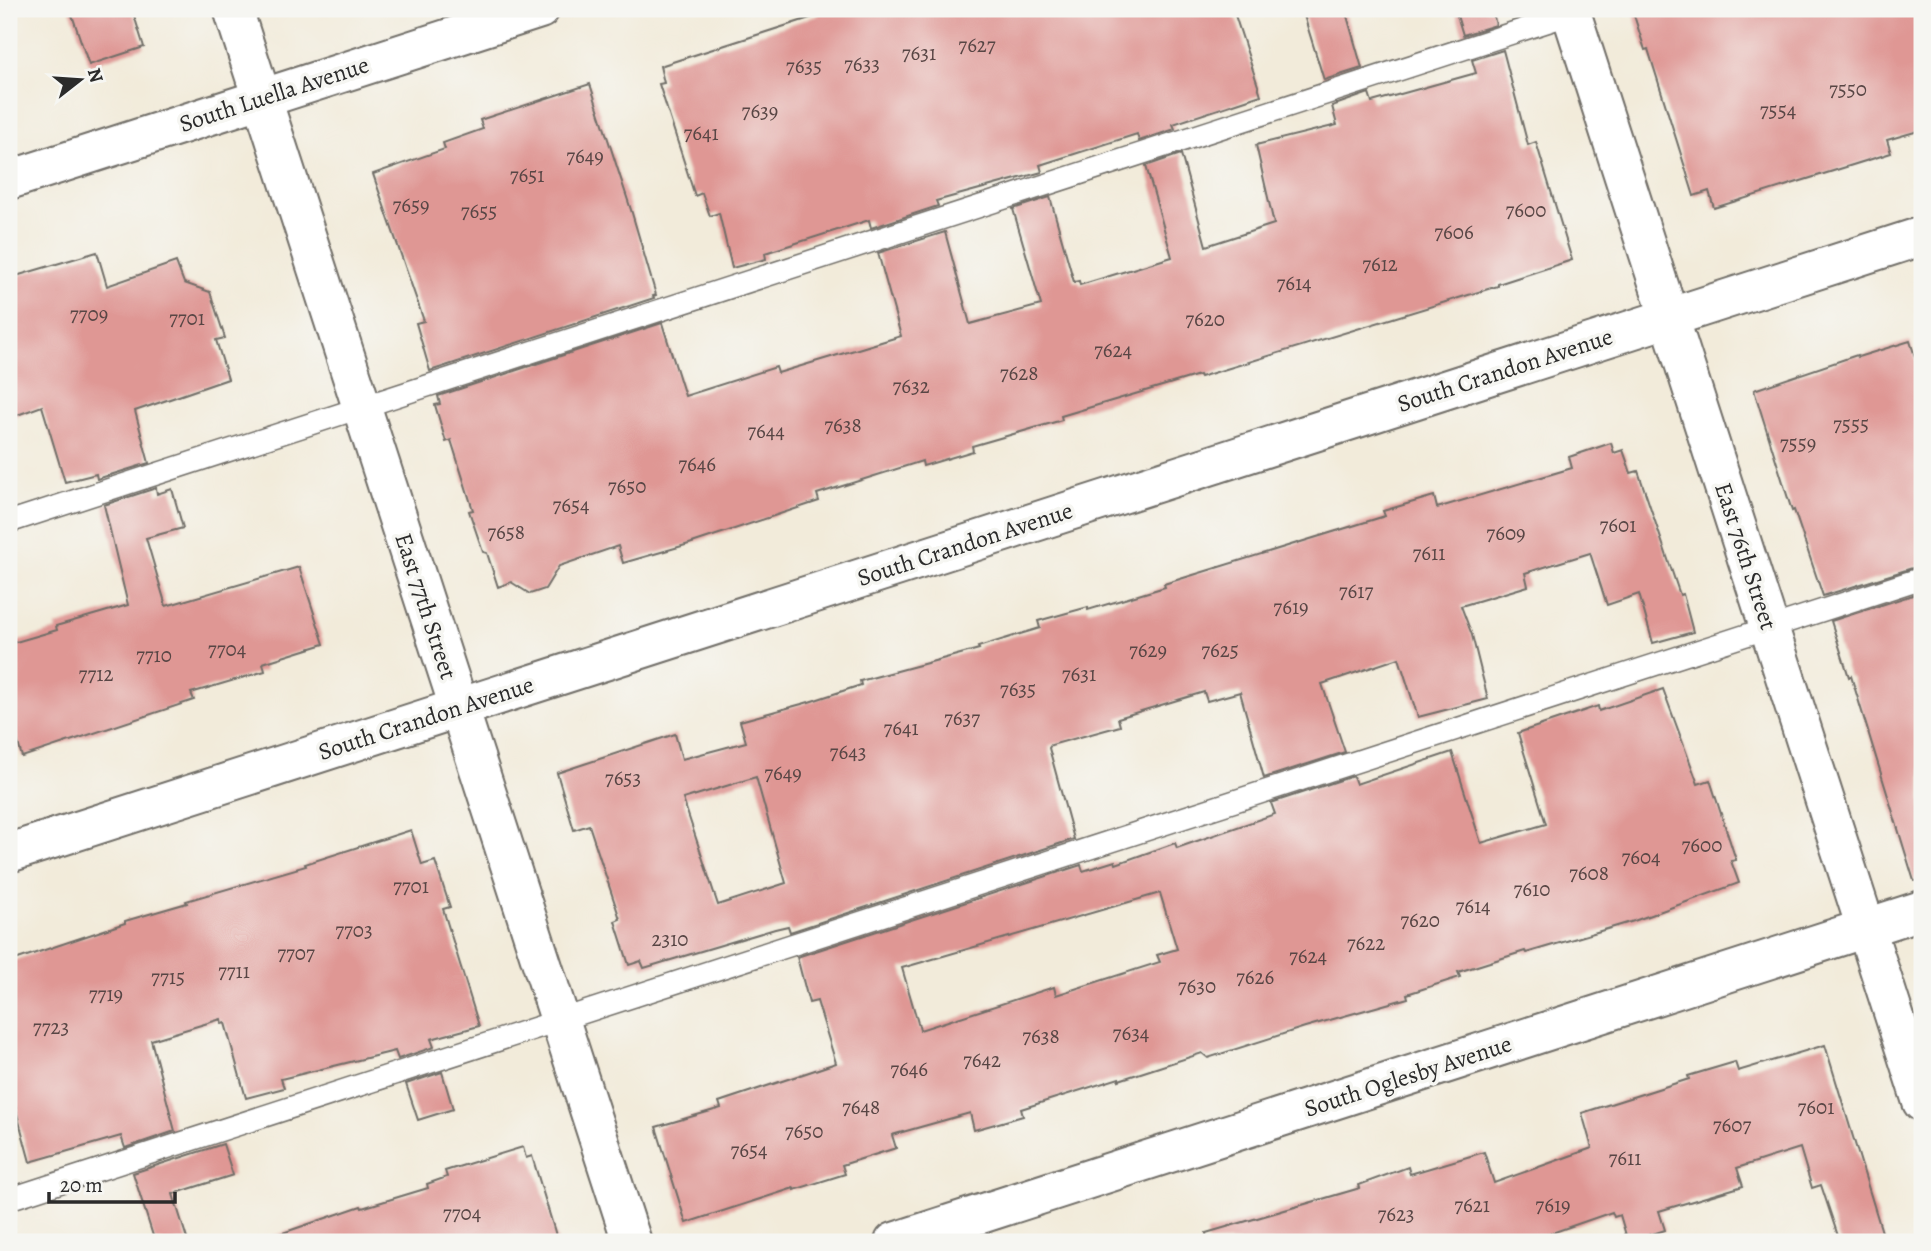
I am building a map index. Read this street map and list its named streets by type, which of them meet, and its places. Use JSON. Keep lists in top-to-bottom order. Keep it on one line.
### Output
{"streets":{"street":["South Luella Avenue","South Crandon Avenue","East 76th Street","East 77th Street","South Oglesby Avenue"]},"crossings":[["South Luella Avenue","East 77th Street"],["South Crandon Avenue","East 76th Street"],["South Crandon Avenue","East 77th Street"],["East 76th Street","South Oglesby Avenue"]],"house_numbers":["7627","7631","7633","7635","7550","7554","7639","7641","7649","7651","7659","7600","7655","7606","7612","7614","7709","7701","7620","7624","7628","7632","7555","7638","7644","7559","7646","7650","7654","7601","7658","7609","7611","7617","7619","7704","7629","7625","7710","7712","7631","7635","7637","7641","7643","7649","7653","7600","7604","7608","7701","7610","7614","7620","7703","2310","7622","7707","7624","7711","7715","7626","7630","7719","7723","7634","7638","7642","7646","7648","7601","7607","7650","7654","7611","7621","7619","7704","7623"],"scale_bar":"20 m","north":"right"}
